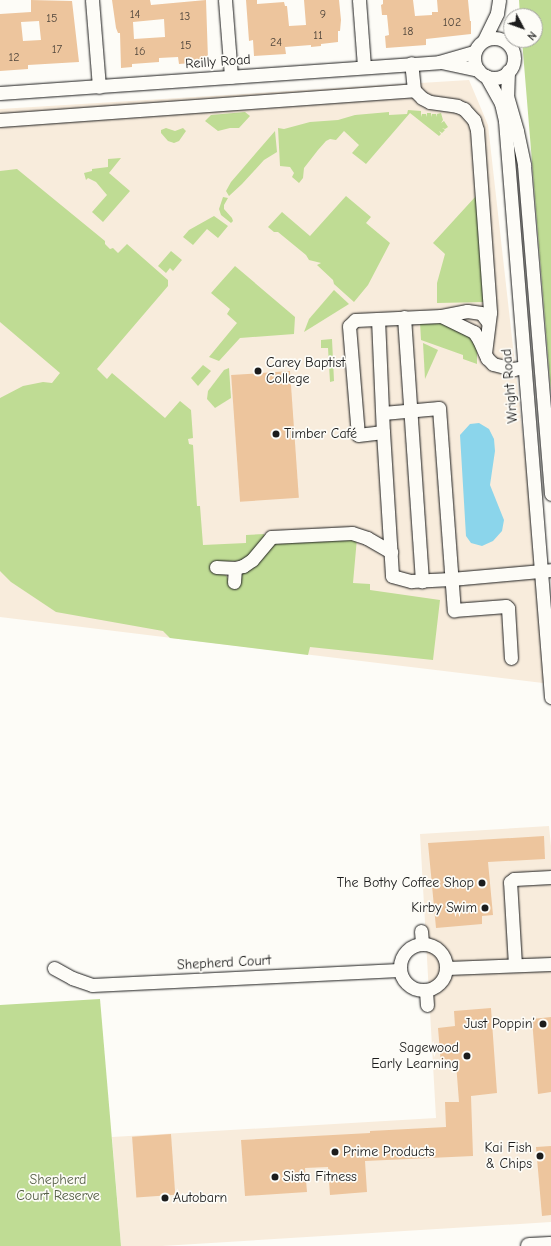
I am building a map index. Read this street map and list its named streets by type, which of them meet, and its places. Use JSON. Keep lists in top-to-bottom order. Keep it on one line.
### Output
{"streets":{"street":["Reilly Road","Wright Road","Shepherd Court"]},"crossings":[["Reilly Road","Wright Road"]],"parks":["Shepherd Court Reserve"],"places":["Carey Baptist College","Timber Café","The Bothy Coffee Shop","Kirby Swim","Just Poppin’","Sagewood Early Learning","Prime Products","Kai Fish & Chips","Sista Fitness","Autobarn"],"house_numbers":["14","9","13","15","102","18","11","24","15","17","16","12"],"north":"bottom right"}
